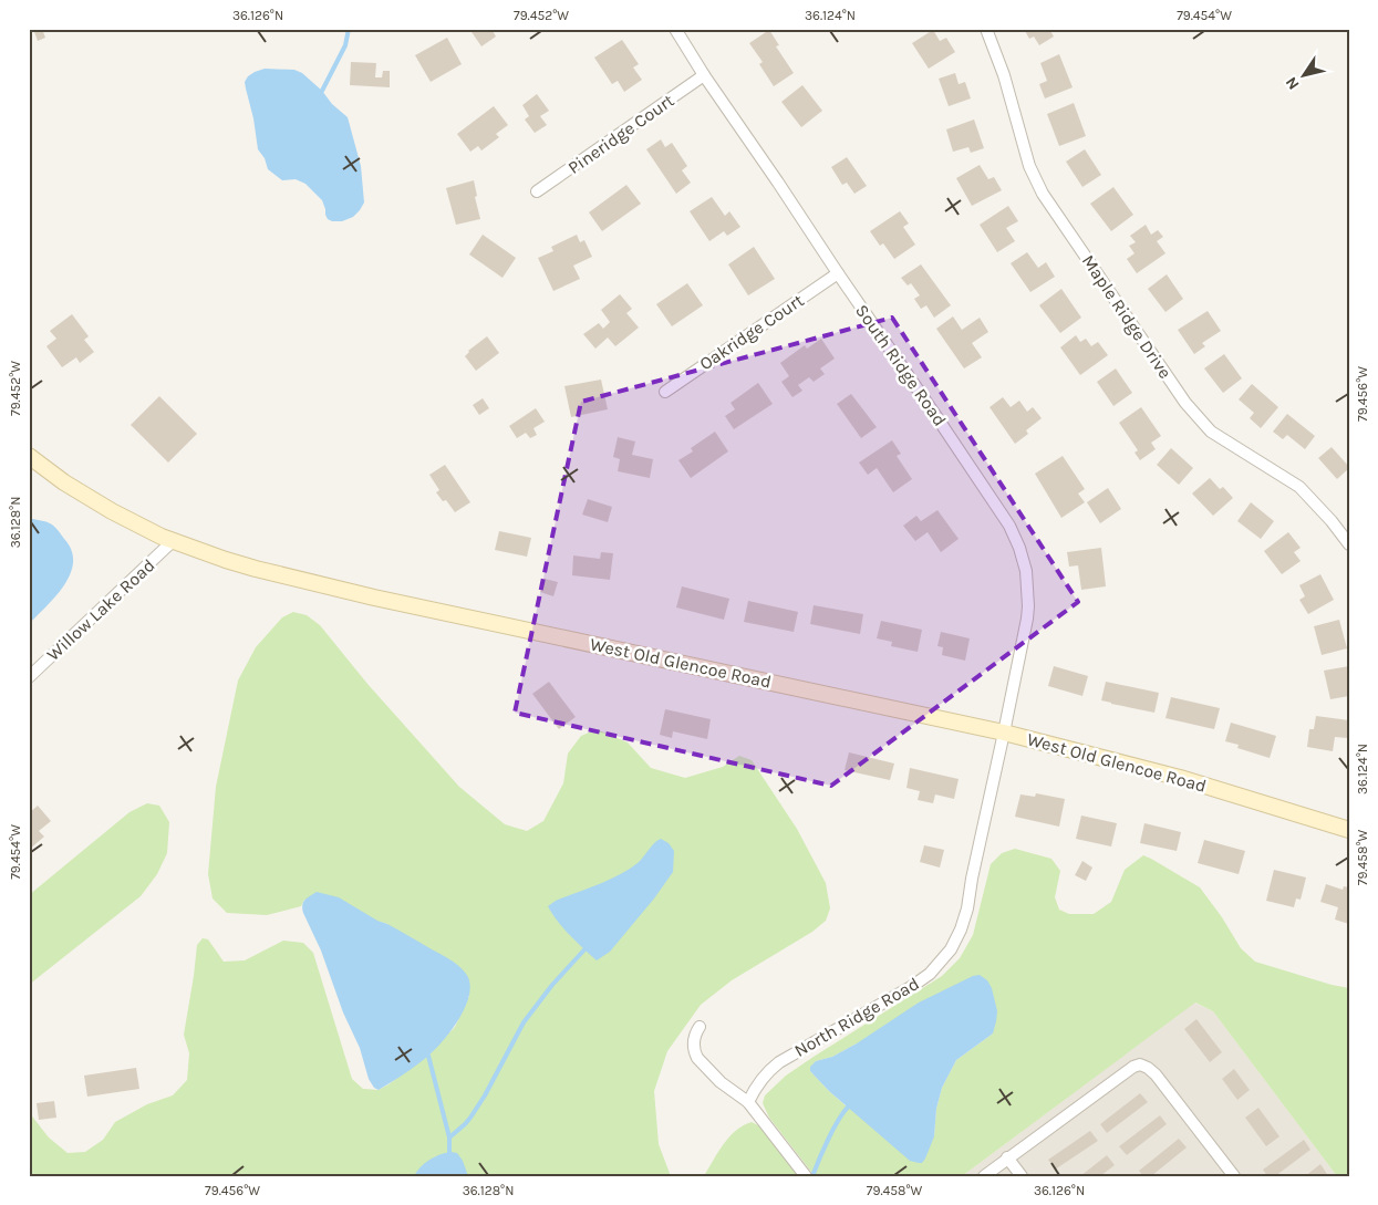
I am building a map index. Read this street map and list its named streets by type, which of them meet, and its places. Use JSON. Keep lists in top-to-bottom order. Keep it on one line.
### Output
{"streets":{"street":["Pineridge Court","Maple Ridge Drive","Oakridge Court","South Ridge Road","Willow Lake Road","West Old Glencoe Road","North Ridge Road"]},"crossings":[["Pineridge Court","South Ridge Road"],["Oakridge Court","South Ridge Road"],["South Ridge Road","West Old Glencoe Road"],["South Ridge Road","North Ridge Road"],["Willow Lake Road","West Old Glencoe Road"],["West Old Glencoe Road","North Ridge Road"]],"north":"bottom left","coordinates":["36.126°N","79.452°W","36.124°N","79.454°W","79.456°W","36.128°N","79.458°W"]}
